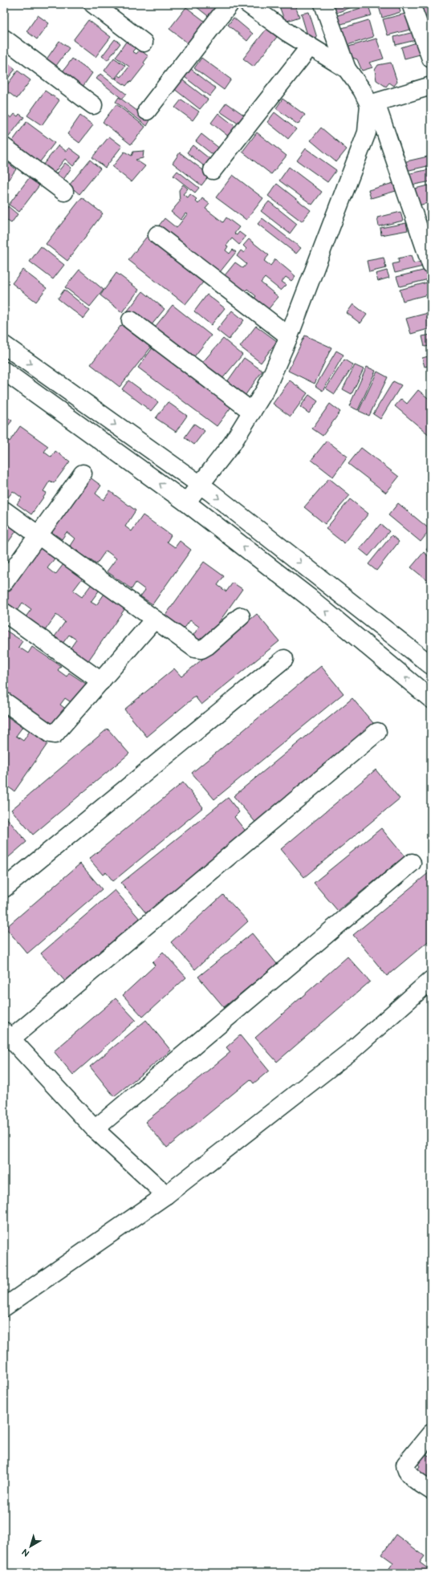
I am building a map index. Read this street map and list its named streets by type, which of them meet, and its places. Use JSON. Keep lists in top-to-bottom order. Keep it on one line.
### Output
{"north":"bottom left"}
